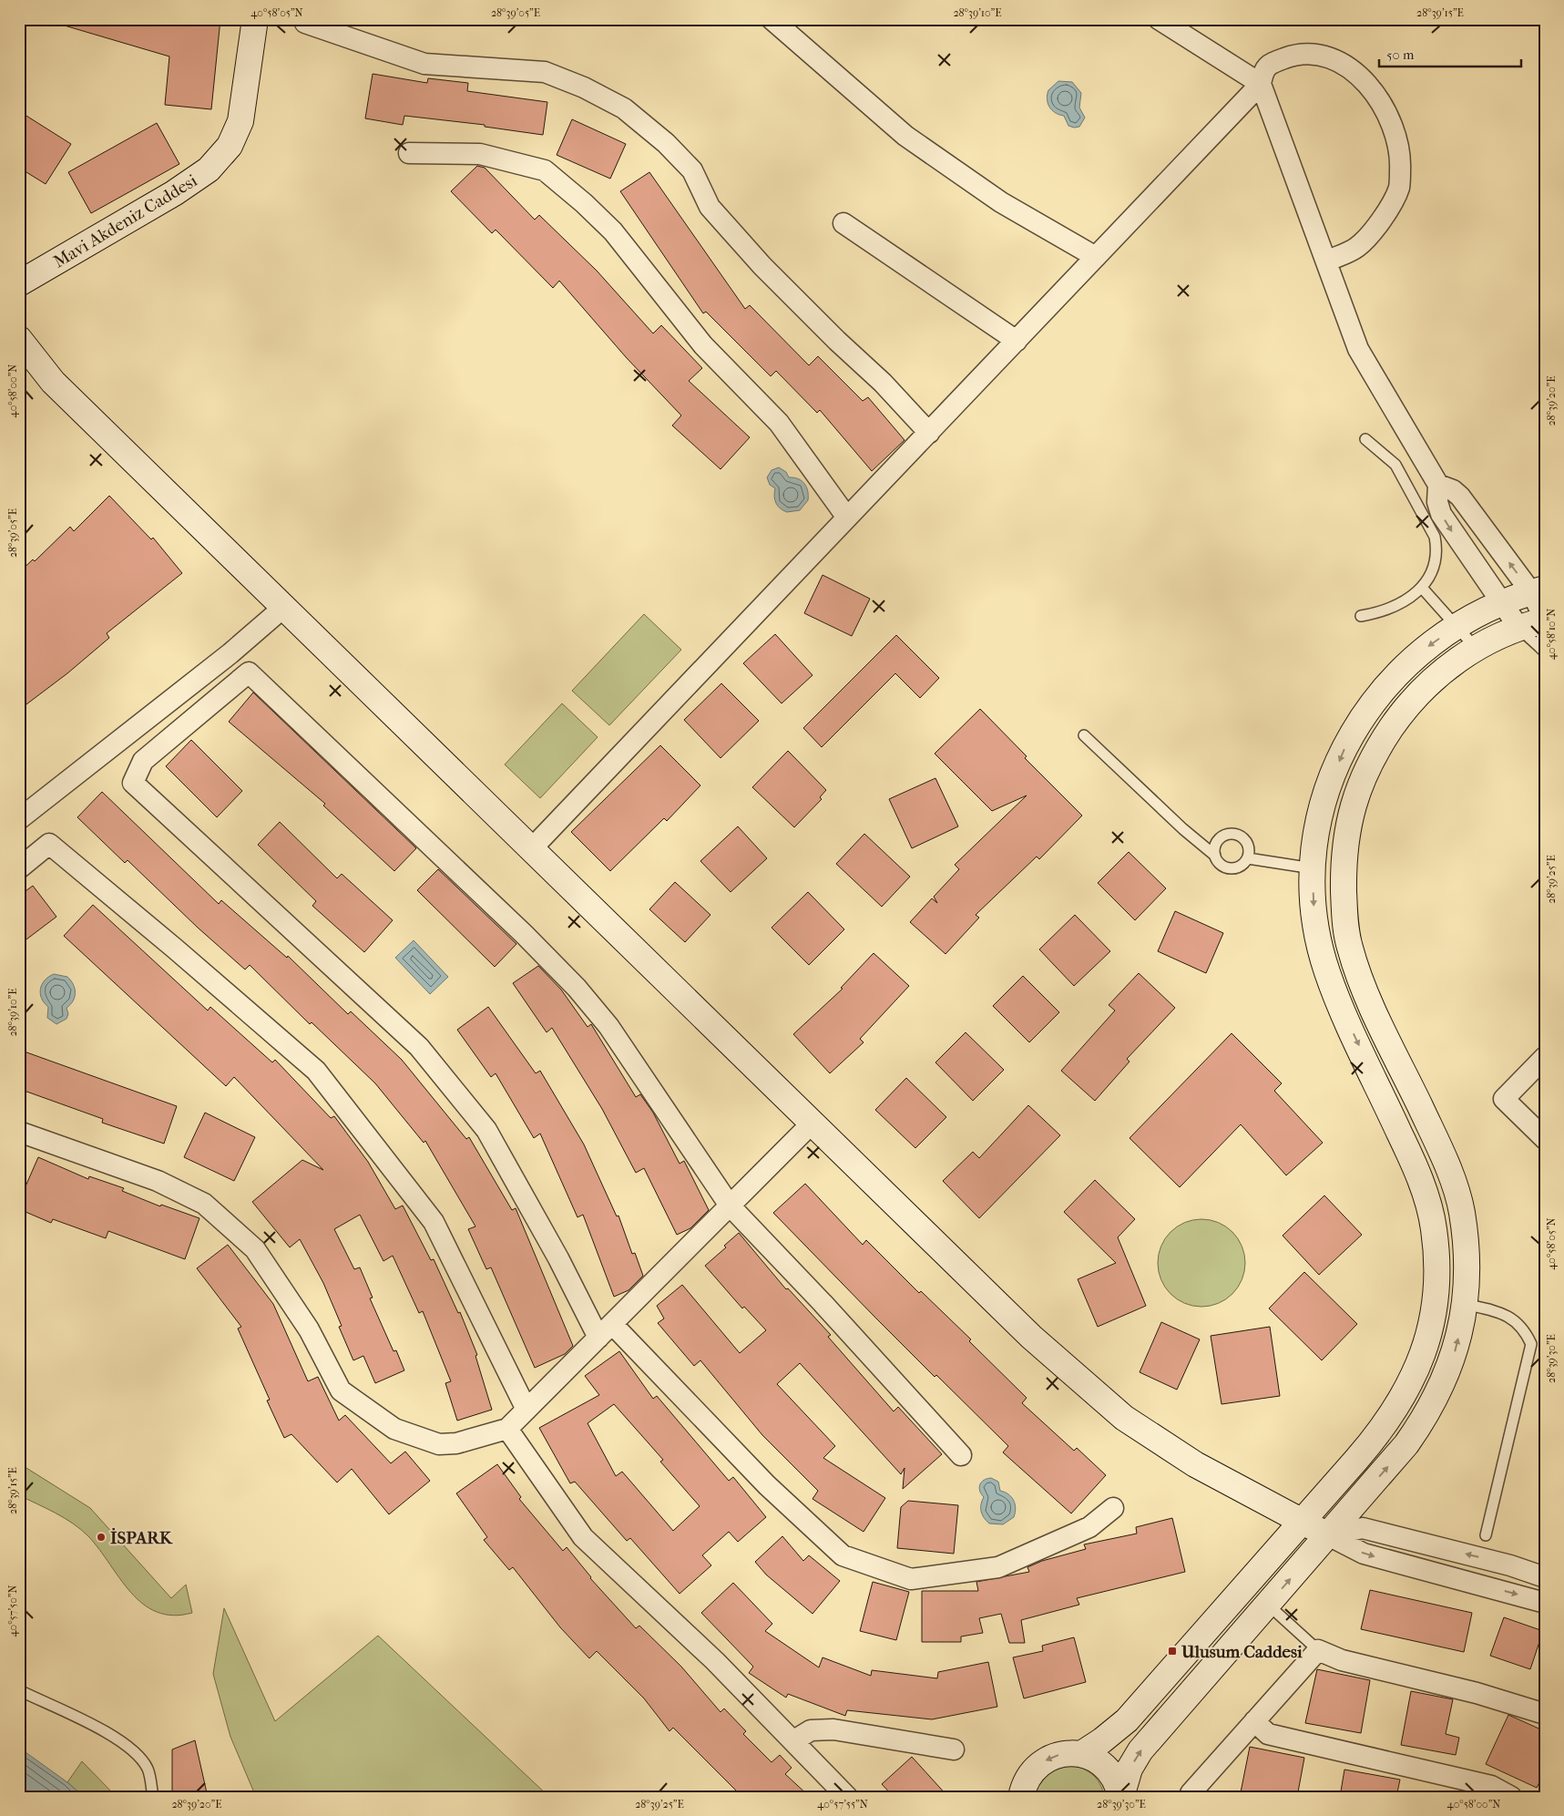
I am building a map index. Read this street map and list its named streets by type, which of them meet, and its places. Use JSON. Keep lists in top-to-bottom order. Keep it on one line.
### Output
{"streets":{"street":["Mavi Akdeniz Caddesi"]},"places":{"other":["İSPARK"],"transit":["Ulusum Caddesi"]},"scale_bar":"50 m","coordinates":["40°58'05\"N","28°39'05\"E","28°39'10\"E","28°39'15\"E","40°58'00\"N","28°39'20\"E","40°58'10\"N","28°39'25\"E","28°39'30\"E","40°57'50\"N","40°57'55\"N"]}
